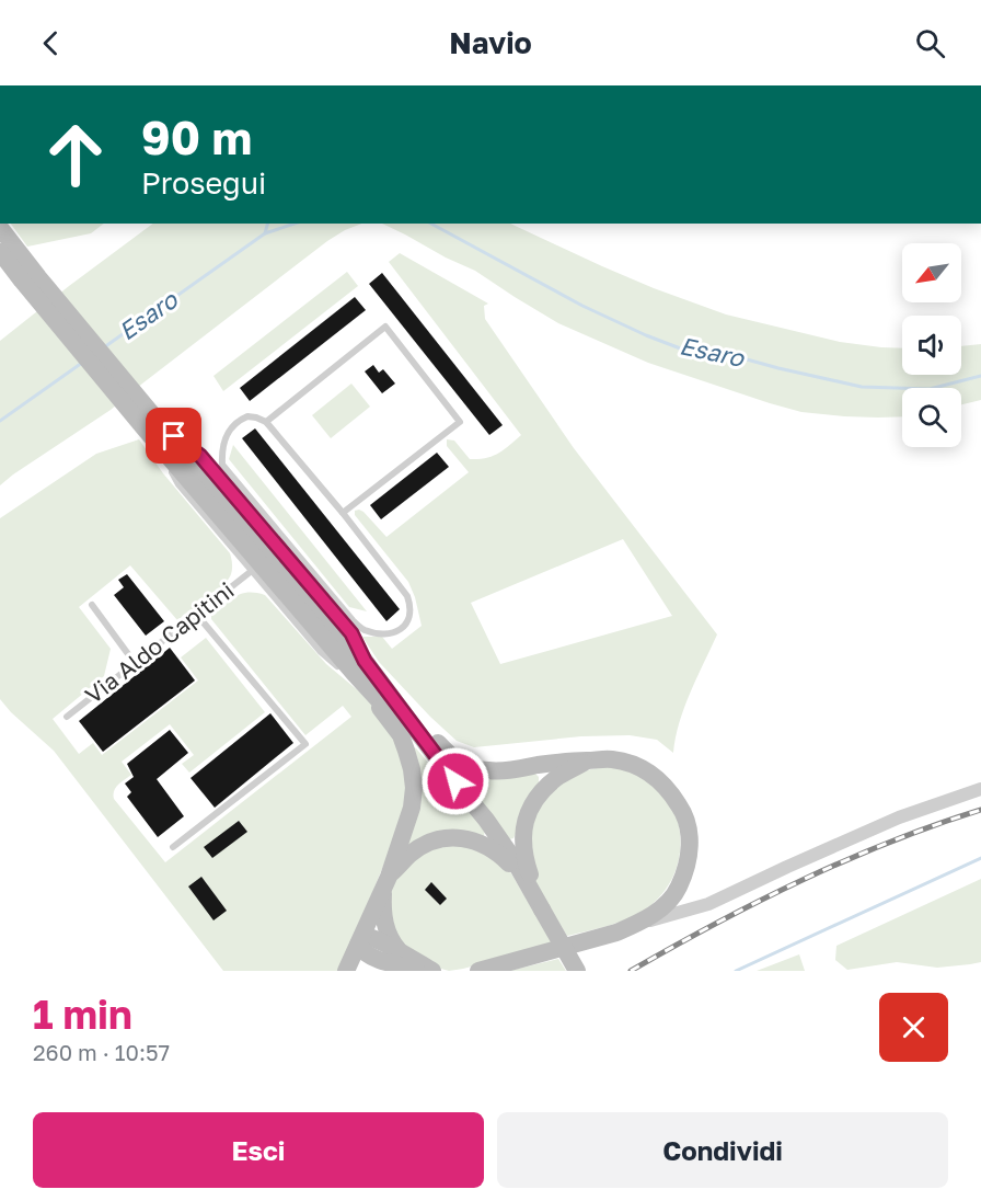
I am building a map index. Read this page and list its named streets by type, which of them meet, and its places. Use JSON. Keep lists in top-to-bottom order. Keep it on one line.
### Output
{"streets":{"lane":["Via Aldo Capitini"]},"water":["Esaro"],"north":"bottom left","page":{"header":"Navio","turn":["90 m","Prosegui"],"heading":["1 min","260 m · 10:57"],"buttons":["Esci","Condividi"]}}
